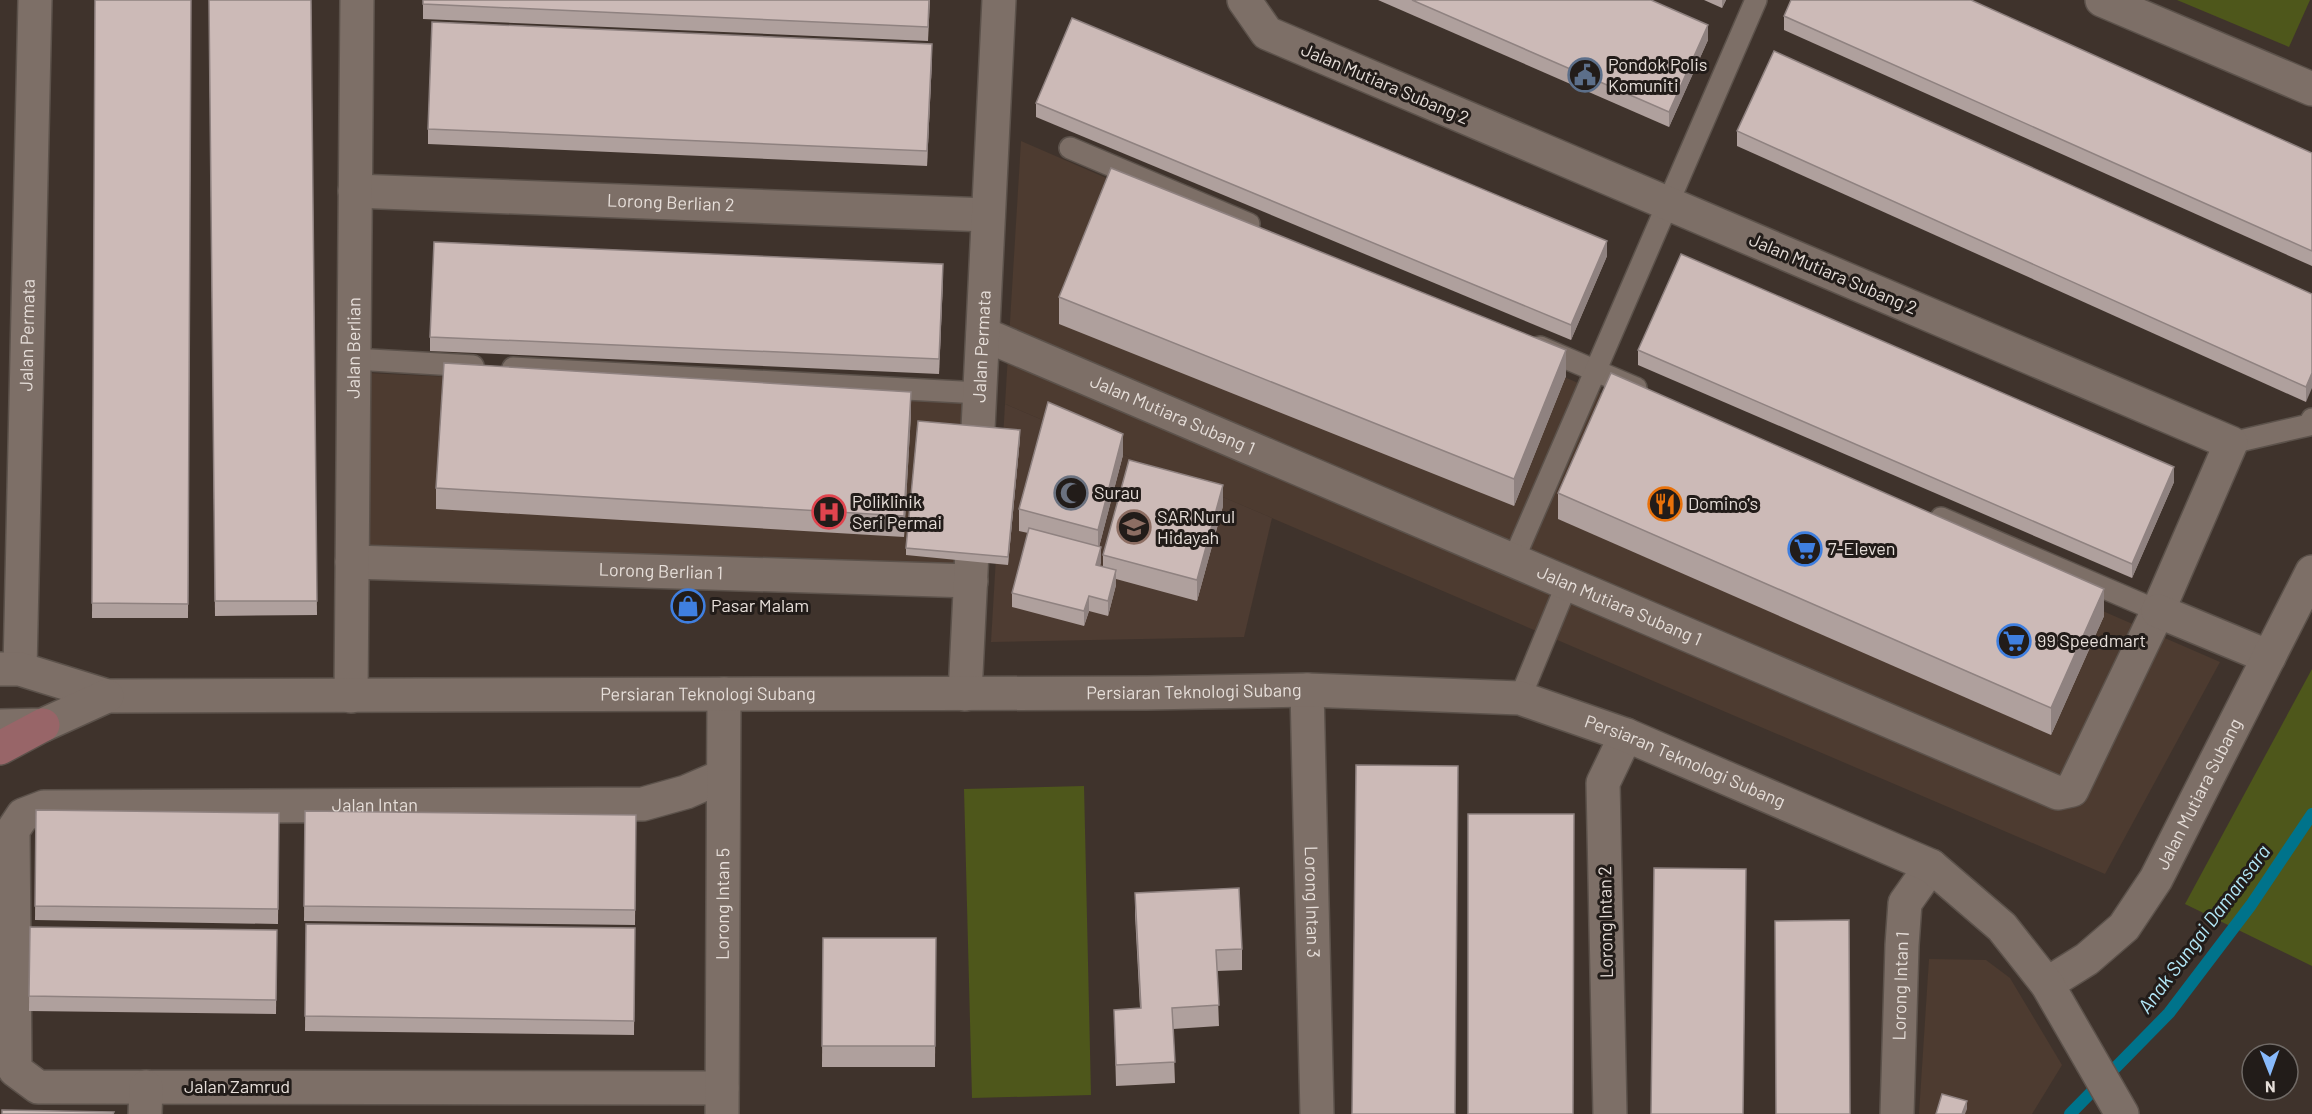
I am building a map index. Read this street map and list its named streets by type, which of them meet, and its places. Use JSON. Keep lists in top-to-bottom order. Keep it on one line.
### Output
{"streets":{"street":["Jalan Mutiara Subang 2","Lorong Berlian 2","Jalan Permata","Jalan Berlian","Jalan Mutiara Subang 1","Lorong Berlian 1","Persiaran Teknologi Subang","Jalan Mutiara Subang","Jalan Intan","Lorong Intan 3","Lorong Intan 5","Lorong Intan 2","Lorong Intan 1","Jalan Zamrud"]},"crossings":[["Lorong Berlian 2","Jalan Permata"],["Lorong Berlian 2","Jalan Berlian"],["Jalan Permata","Jalan Mutiara Subang 1"],["Jalan Permata","Lorong Berlian 1"],["Jalan Permata","Persiaran Teknologi Subang"],["Jalan Berlian","Lorong Berlian 1"],["Jalan Berlian","Persiaran Teknologi Subang"],["Persiaran Teknologi Subang","Jalan Mutiara Subang"],["Persiaran Teknologi Subang","Lorong Intan 3"],["Persiaran Teknologi Subang","Lorong Intan 5"],["Persiaran Teknologi Subang","Lorong Intan 2"],["Persiaran Teknologi Subang","Lorong Intan 1"],["Jalan Intan","Lorong Intan 5"],["Jalan Intan","Jalan Zamrud"],["Lorong Intan 5","Jalan Zamrud"]],"water":["Anak Sungai Damansara"],"places":{"public building":["Pondok Polis Komuniti"],"mosque":["Surau"],"restaurant":["Domino's"],"hospital":["Poliklinik Seri Permai"],"school or university":["SAR Nurul Hidayah"],"supermarket":["7-Eleven","99 Speedmart"],"shop":["Pasar Malam"]},"north":"bottom"}
